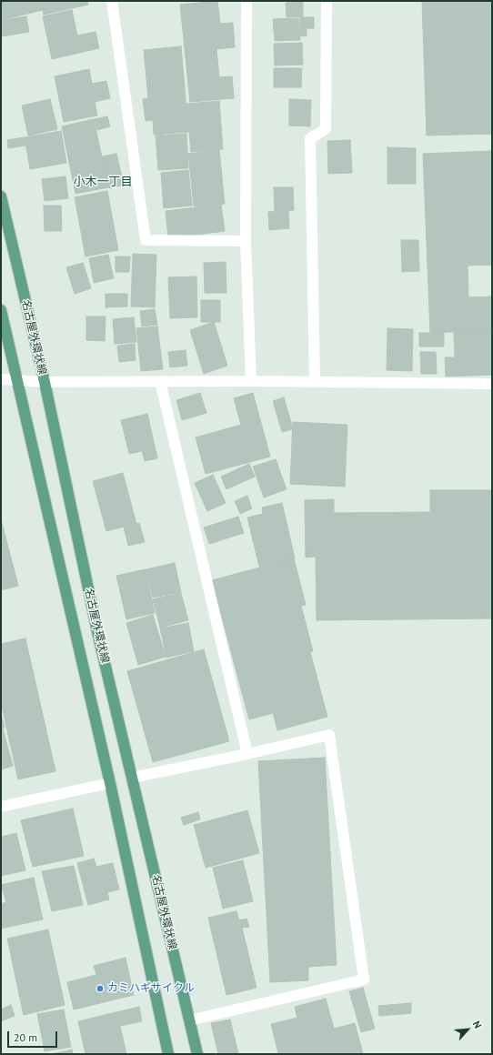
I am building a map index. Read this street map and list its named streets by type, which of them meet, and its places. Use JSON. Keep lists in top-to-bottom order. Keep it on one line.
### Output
{"streets":{"main road":["名古屋外環状線"]},"districts":["小木一丁目"],"places":["カミハギサイクル"],"scale_bar":"20 m","north":"top right"}
